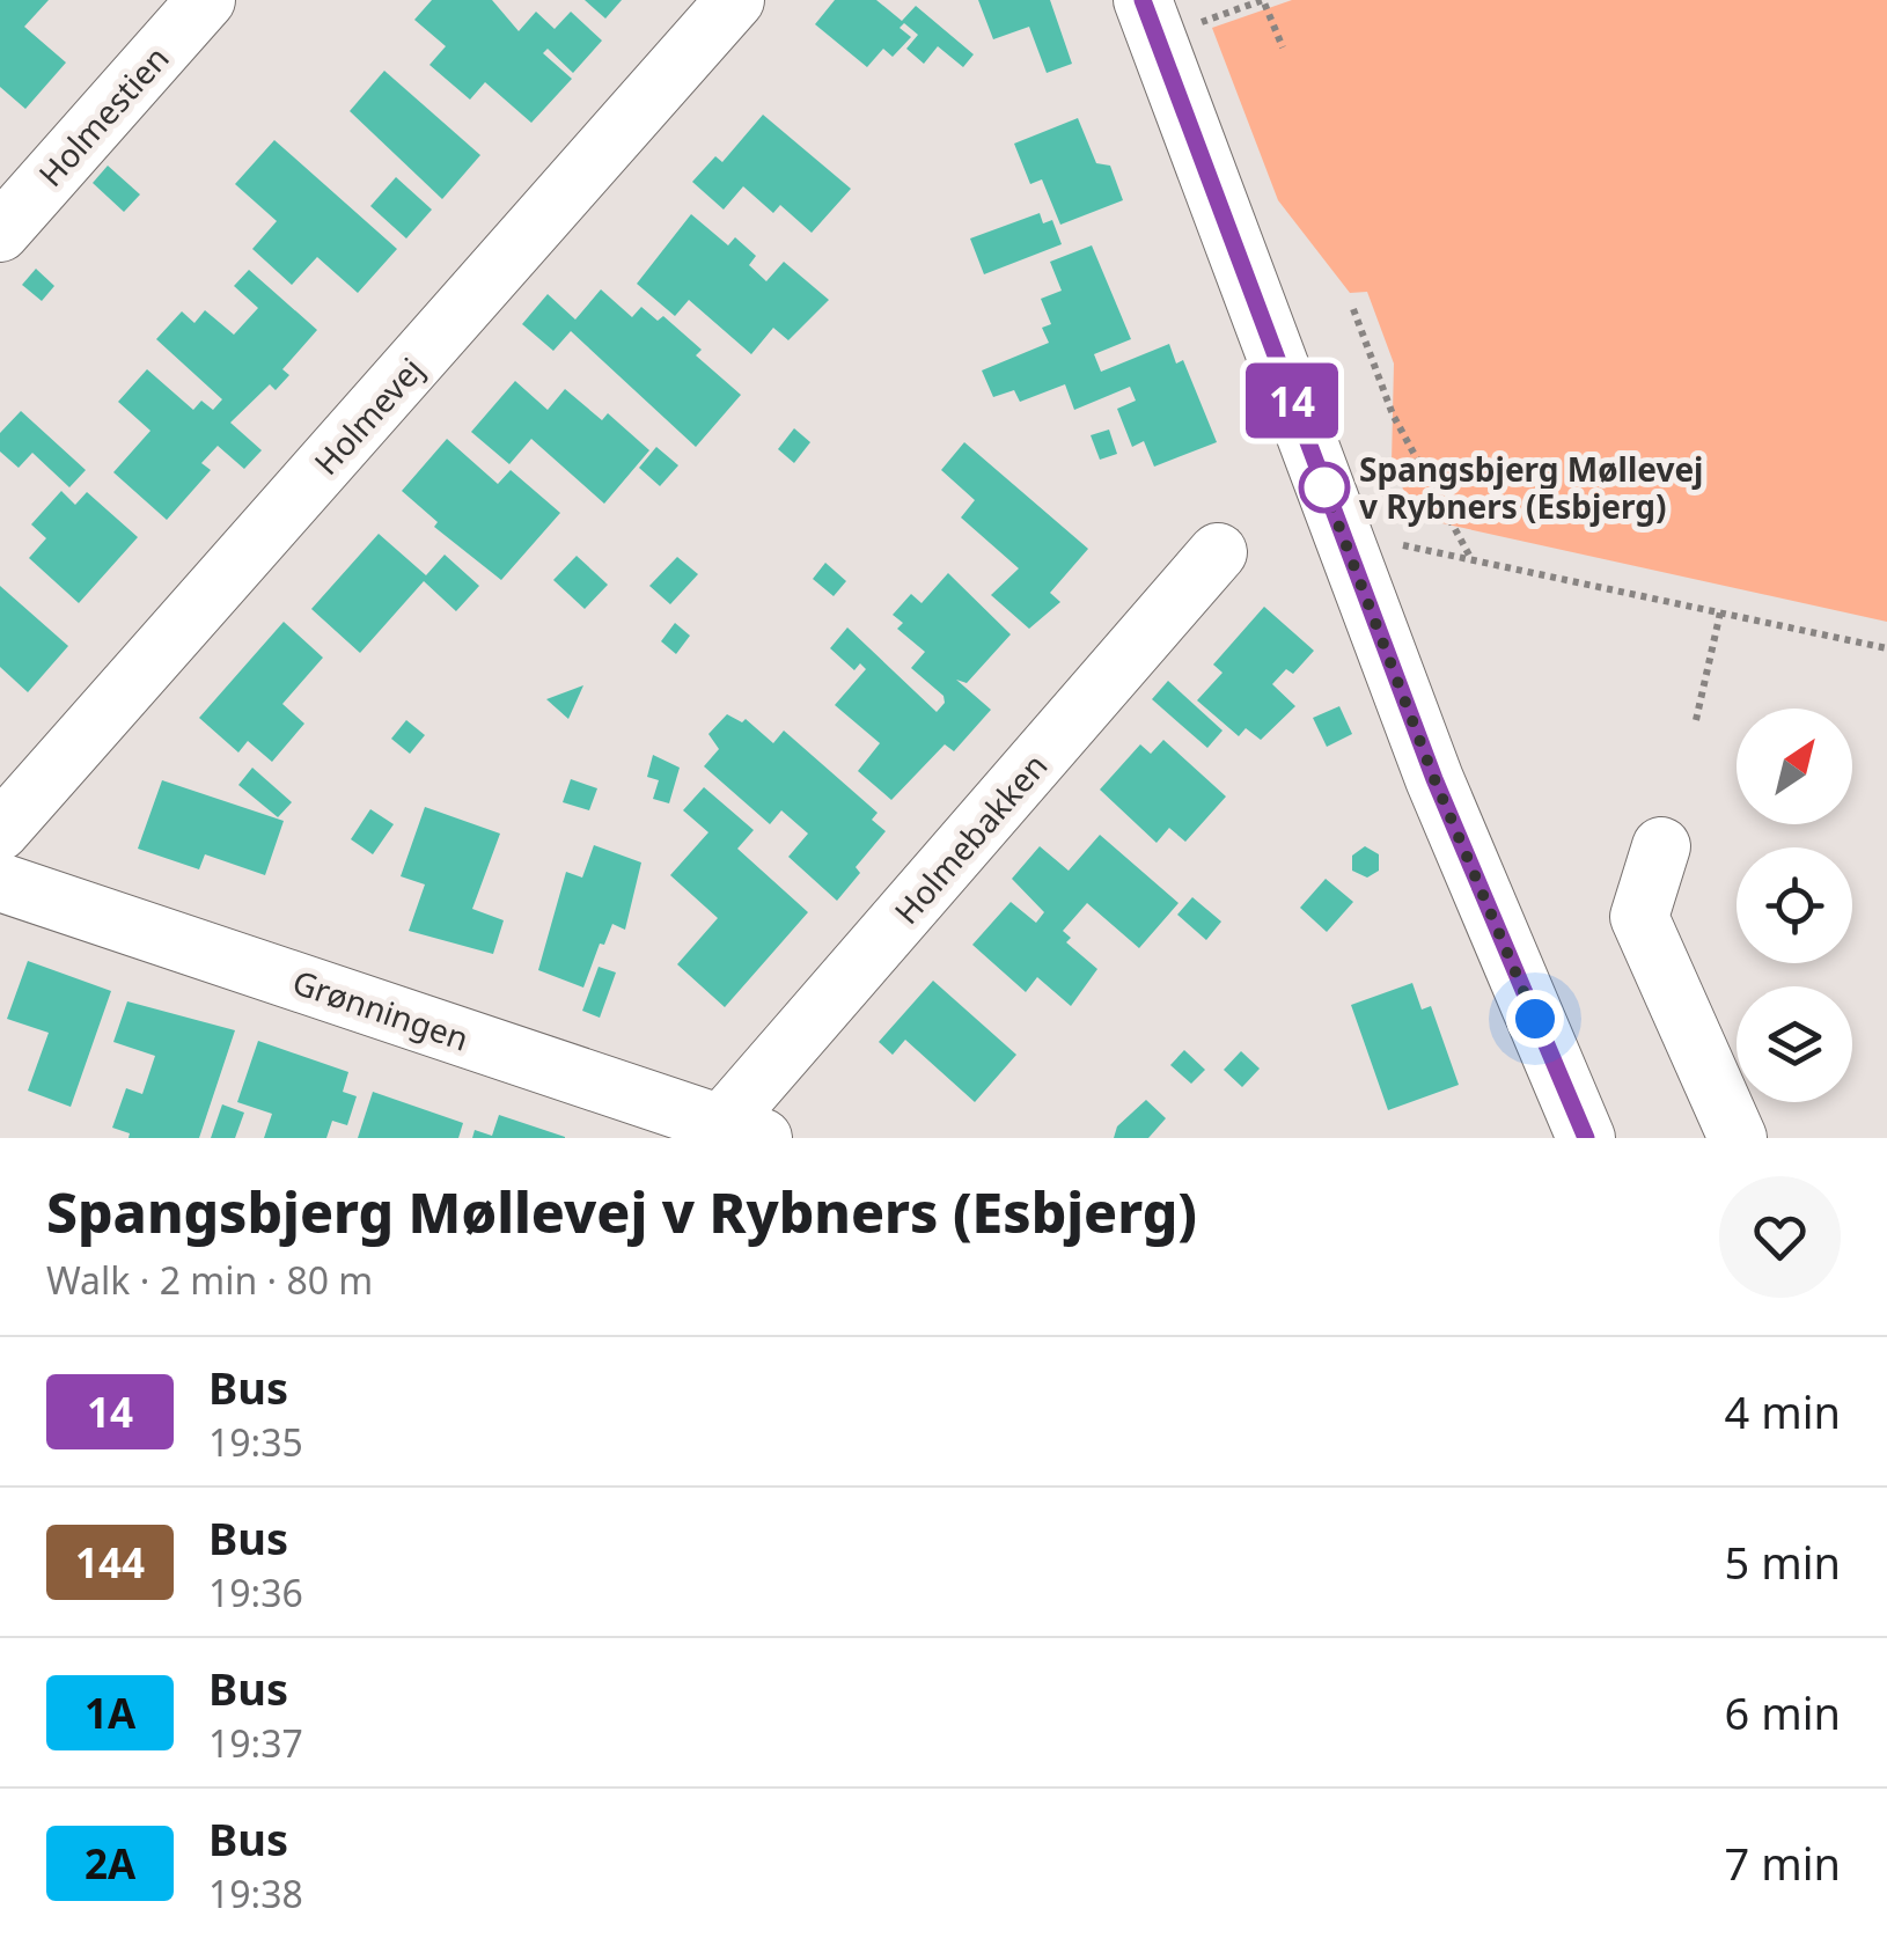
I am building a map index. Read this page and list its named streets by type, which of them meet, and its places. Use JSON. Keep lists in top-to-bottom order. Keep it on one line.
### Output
{"streets":{"street":["Holmestien","Holmevej","Holmebakken","Grønningen"]},"crossings":[["Holmebakken","Grønningen"]],"places":["Spangsbjerg Møllevej v Rybners (Esbjerg)"],"lines":["bus line 14"],"north":"top right","page":{"on_map":"14","heading":["Spangsbjerg Møllevej v Rybners (Esbjerg)","Walk · 2 min · 80 m"],"list":[{"mark":"14","name":"Bus","note":"19:35","value":"4 min"},{"mark":"144","name":"Bus","note":"19:36","value":"5 min"},{"mark":"1A","name":"Bus","note":"19:37","value":"6 min"},{"mark":"2A","name":"Bus","note":"19:38","value":"7 min"}]}}
